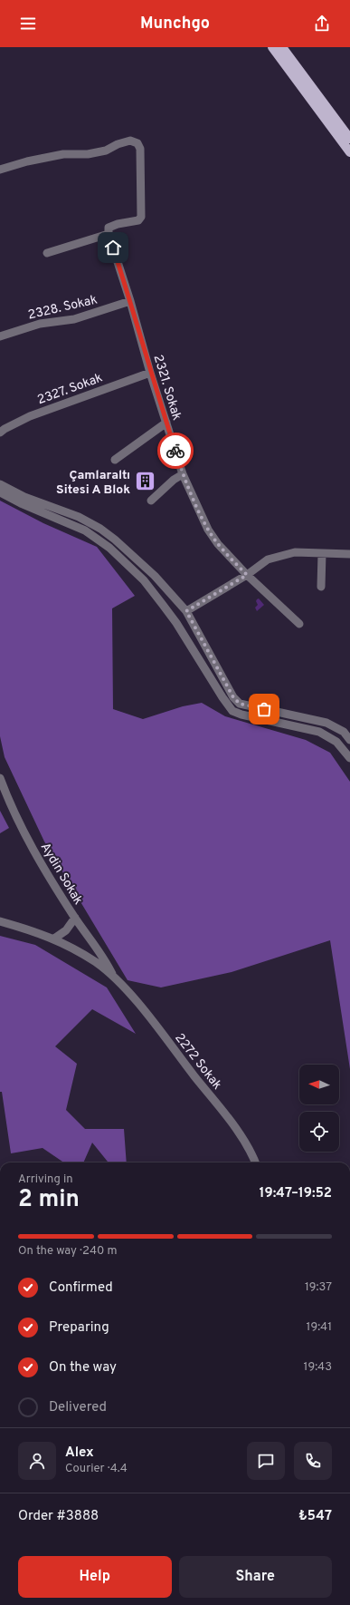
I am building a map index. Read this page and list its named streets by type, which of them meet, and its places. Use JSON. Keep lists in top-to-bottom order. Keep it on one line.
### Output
{"streets":{"street":["2328. Sokak","2321. Sokak","2327. Sokak","Aydin Sokak","2272 Sokak"]},"crossings":[["2328. Sokak","2321. Sokak"],["2321. Sokak","2327. Sokak"],["Aydin Sokak","2272 Sokak"]],"places":{"building":["Çamlaraltı Sitesi A Blok"]},"north":"left","page":{"header":"Munchgo","heading":["2 min","Arriving in","19:47–19:52"],"panel":["Alex","Courier · 4.4","Order #3888","₺547"],"bar":"On the way · 240 m","list":[["Confirmed","19:37"],["Preparing","19:41"],["On the way","19:43"],"Delivered"],"buttons":["Help","Share"]}}
